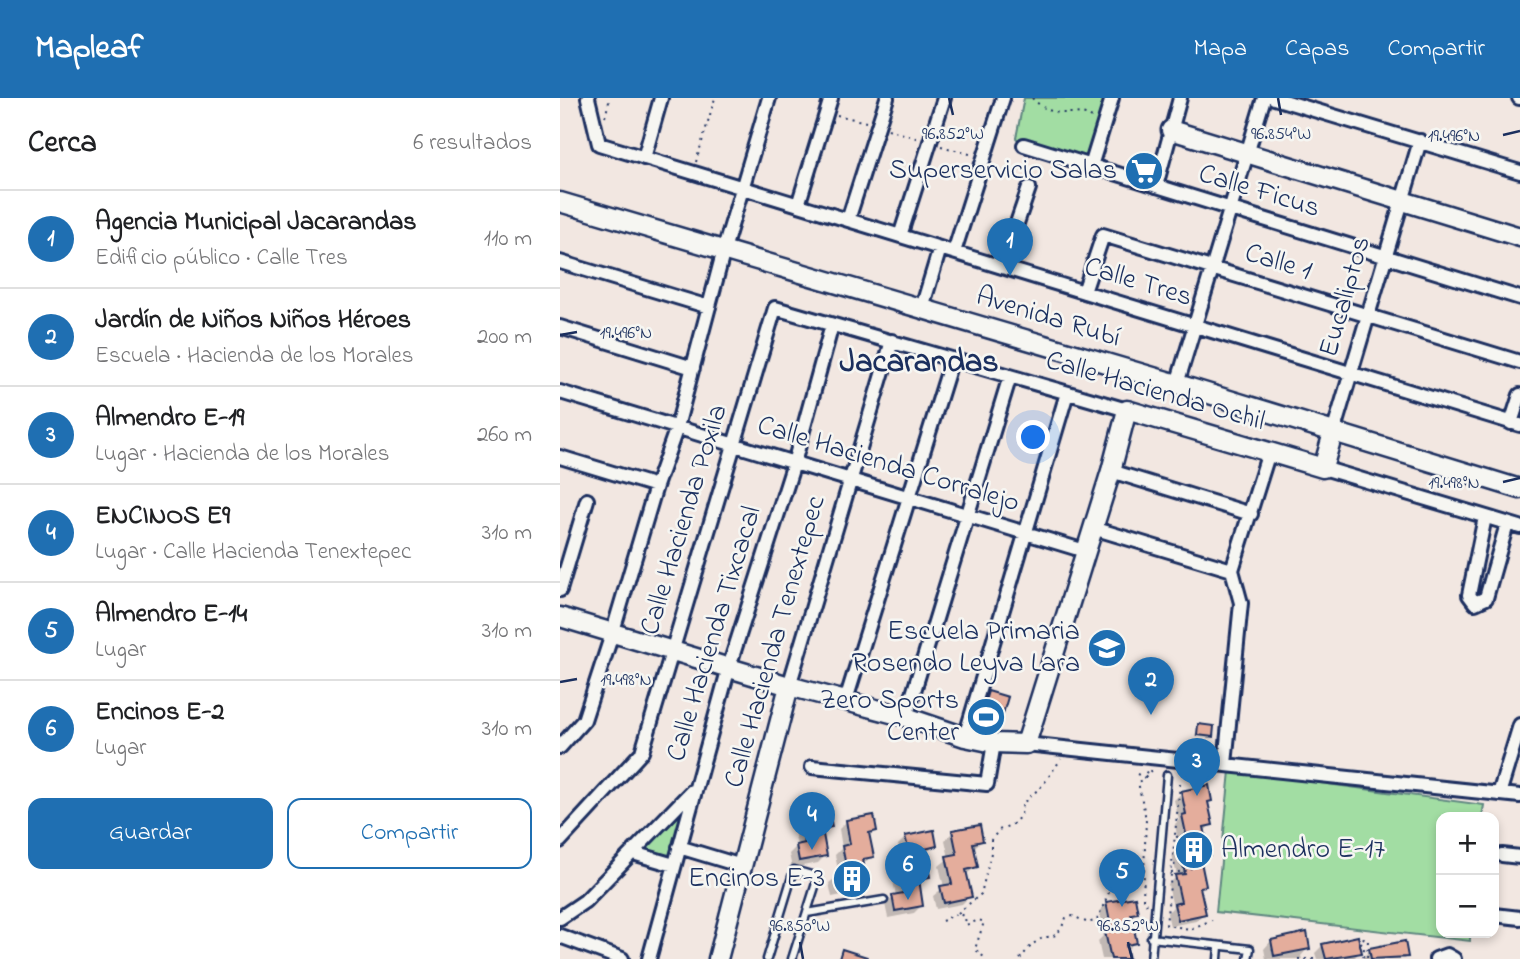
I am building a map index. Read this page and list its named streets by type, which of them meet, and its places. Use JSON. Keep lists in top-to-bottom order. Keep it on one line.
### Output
{"streets":{"street":["Calle Ficus","Calle 1","Calle Tres","Eucaliptos","Avenida Rubí","Calle Hacienda Ochil","Calle Hacienda Corralejo","Calle Hacienda Poxila","Calle Hacienda Tixcacal","Calle Hacienda Tenextepec"]},"crossings":[["Calle Ficus","Eucaliptos"],["Calle 1","Calle Tres"],["Calle 1","Eucaliptos"],["Calle Tres","Eucaliptos"],["Eucaliptos","Avenida Rubí"],["Eucaliptos","Calle Hacienda Ochil"],["Calle Hacienda Ochil","Calle Hacienda Poxila"],["Calle Hacienda Ochil","Calle Hacienda Tixcacal"],["Calle Hacienda Ochil","Calle Hacienda Tenextepec"],["Calle Hacienda Corralejo","Calle Hacienda Poxila"],["Calle Hacienda Corralejo","Calle Hacienda Tixcacal"],["Calle Hacienda Corralejo","Calle Hacienda Tenextepec"]],"districts":["Jacarandas"],"places":{"supermarket":["Superservicio Salas"],"school or university":["Escuela Primaria Rosendo Leyva Lara"],"sports":["Zero Sports Center"],"building":["Almendro E-17","Encinos E-3"]},"page":{"header":"Mapleaf","nav":["Mapa","Capas","Compartir"],"heading":["Cerca","6 resultados"],"list":[{"mark":"1","name":"Agencia Municipal Jacarandas","note":"Edificio público · Calle Tres","value":"110 m"},{"mark":"2","name":"Jardín de Niños Niños Héroes","note":"Escuela · Hacienda de los Morales","value":"200 m"},{"mark":"3","name":"Almendro E-19","note":"Lugar · Hacienda de los Morales","value":"260 m"},{"mark":"4","name":"ENCINOS E9","note":"Lugar · Calle Hacienda Tenextepec","value":"310 m"},{"mark":"5","name":"Almendro E-14","note":"Lugar","value":"310 m"},{"mark":"6","name":"Encinos E-2","note":"Lugar","value":"310 m"}],"pins":["1","2","3","4","6","5"],"buttons":["Guardar","Compartir"],"map_buttons":["+","−"]},"coordinates":["96.852°W","96.854°W","19.496°N","19.498°N","96.850°W"]}
